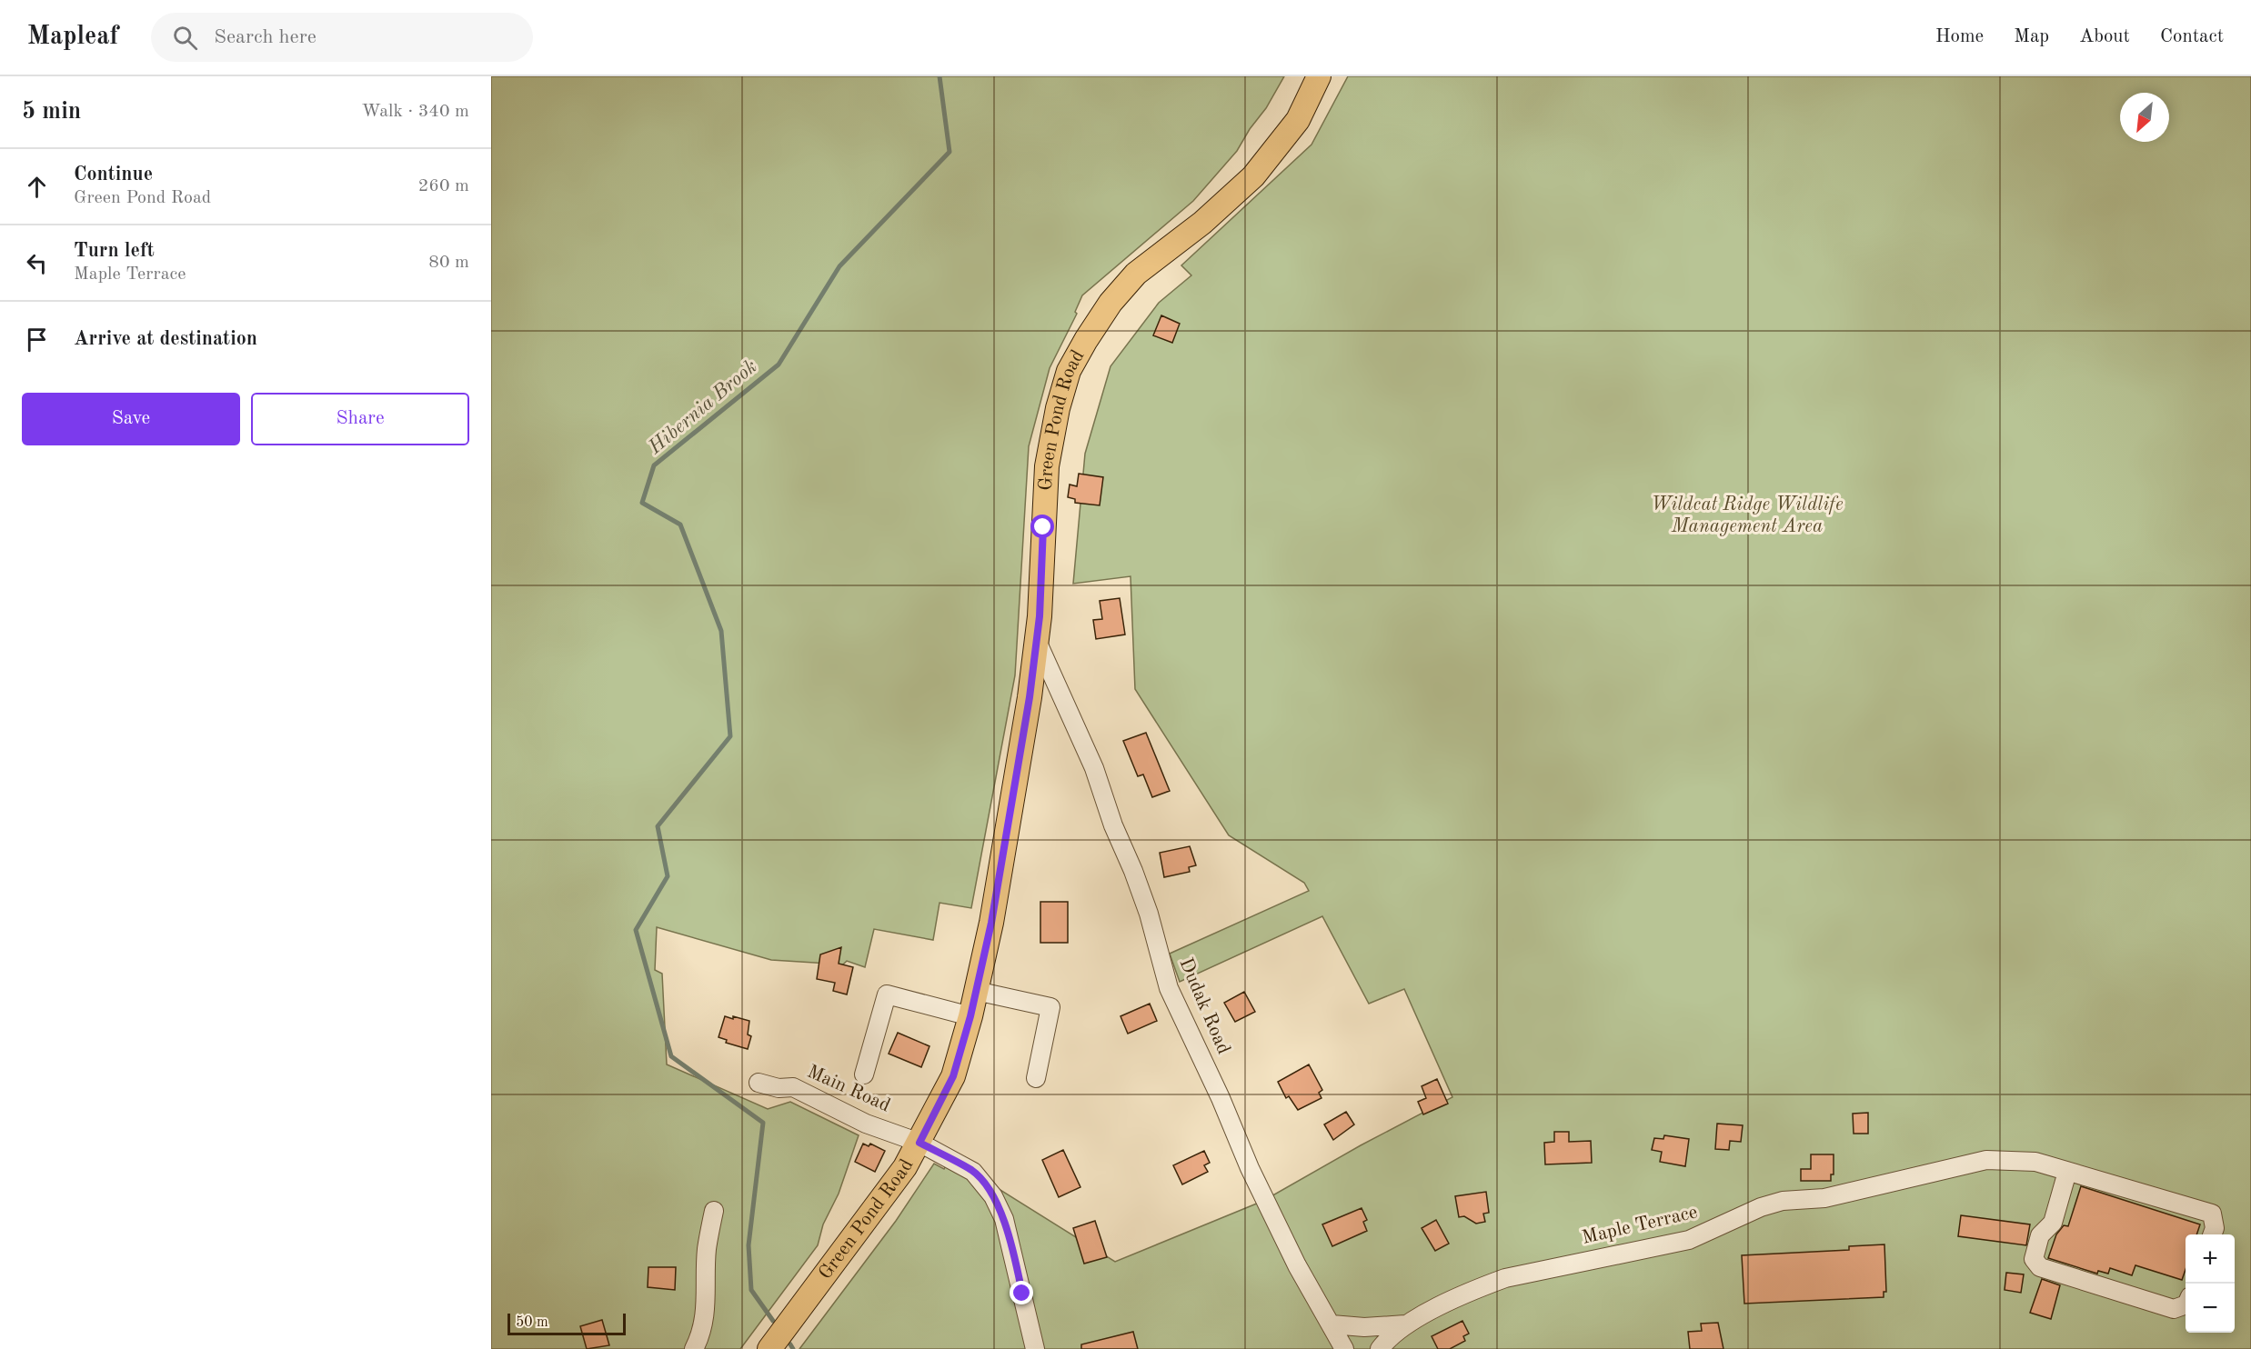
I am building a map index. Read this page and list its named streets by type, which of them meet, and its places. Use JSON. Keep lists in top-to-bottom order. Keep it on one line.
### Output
{"streets":{"main road":["Green Pond Road"],"street":["Dudak Road","Main Road","Maple Terrace"]},"crossings":[["Green Pond Road","Dudak Road"],["Green Pond Road","Main Road"]],"water":["Hibernia Brook"],"parks":["Wildcat Ridge Wildlife Management Area"],"scale_bar":"50 m","north":"bottom left","page":{"header":"Mapleaf","search":"Search here","nav":["Home","Map","About","Contact"],"heading":["5 min","Walk · 340 m"],"list":[["Continue","Green Pond Road","260 m"],["Turn left","Maple Terrace","80 m"],"Arrive at destination"],"buttons":["Save","Share"],"map_buttons":["+","−"],"scale":"50 m"}}
